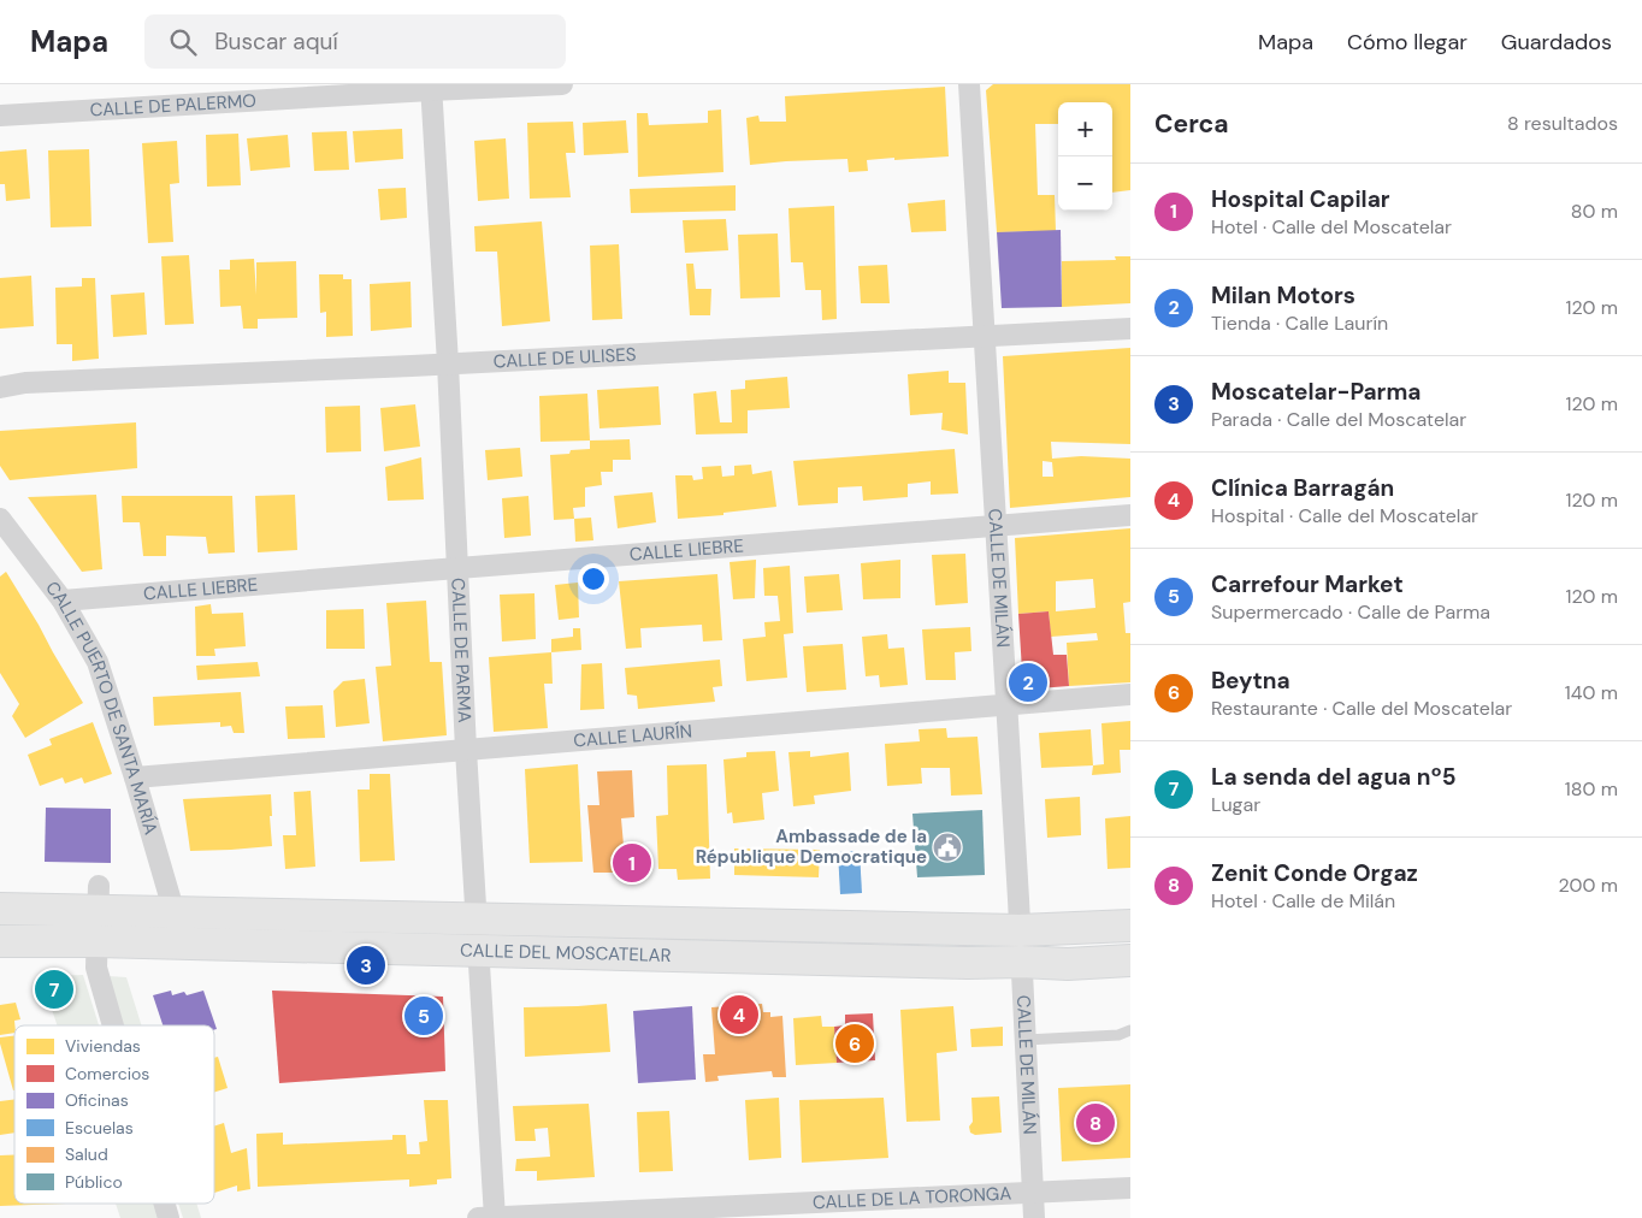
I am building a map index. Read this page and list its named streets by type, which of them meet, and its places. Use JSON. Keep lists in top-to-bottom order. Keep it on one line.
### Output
{"streets":{"street":["CALLE DE PALERMO","CALLE DE ULISES","CALLE LIEBRE","CALLE DE MILÁN","CALLE DE PARMA","CALLE PUERTO DE SANTA MARÍA","CALLE LAURÍN","CALLE DEL MOSCATELAR","CALLE DE LA TORONGA"]},"crossings":[["CALLE DE PALERMO","CALLE DE PARMA"],["CALLE DE ULISES","CALLE DE MILÁN"],["CALLE DE ULISES","CALLE DE PARMA"],["CALLE LIEBRE","CALLE DE MILÁN"],["CALLE LIEBRE","CALLE DE PARMA"],["CALLE LIEBRE","CALLE PUERTO DE SANTA MARÍA"],["CALLE DE MILÁN","CALLE LAURÍN"],["CALLE DE MILÁN","CALLE DEL MOSCATELAR"],["CALLE DE MILÁN","CALLE DE LA TORONGA"],["CALLE DE PARMA","CALLE LAURÍN"],["CALLE DE PARMA","CALLE DEL MOSCATELAR"],["CALLE DE PARMA","CALLE DE LA TORONGA"],["CALLE PUERTO DE SANTA MARÍA","CALLE LAURÍN"],["CALLE PUERTO DE SANTA MARÍA","CALLE DEL MOSCATELAR"]],"places":{"public building":["Ambassade de la République Democratique"]},"legend":["Viviendas","Comercios","Oficinas","Escuelas","Salud","Público"],"page":{"header":"Mapa","search":"Buscar aquí","nav":["Mapa","Cómo llegar","Guardados"],"heading":["Cerca","8 resultados"],"map_buttons":["+","−"],"list":[{"mark":"1","name":"Hospital Capilar","note":"Hotel · Calle del Moscatelar","value":"80 m"},{"mark":"2","name":"Milan Motors","note":"Tienda · Calle Laurín","value":"120 m"},{"mark":"3","name":"Moscatelar-Parma","note":"Parada · Calle del Moscatelar","value":"120 m"},{"mark":"4","name":"Clínica Barragán","note":"Hospital · Calle del Moscatelar","value":"120 m"},{"mark":"5","name":"Carrefour Market","note":"Supermercado · Calle de Parma","value":"120 m"},{"mark":"6","name":"Beytna","note":"Restaurante · Calle del Moscatelar","value":"140 m"},{"mark":"7","name":"La senda del agua nº5","note":"Lugar","value":"180 m"},{"mark":"8","name":"Zenit Conde Orgaz","note":"Hotel · Calle de Milán","value":"200 m"}],"pins":["2","1","3","7","4","5","6","8"]}}
